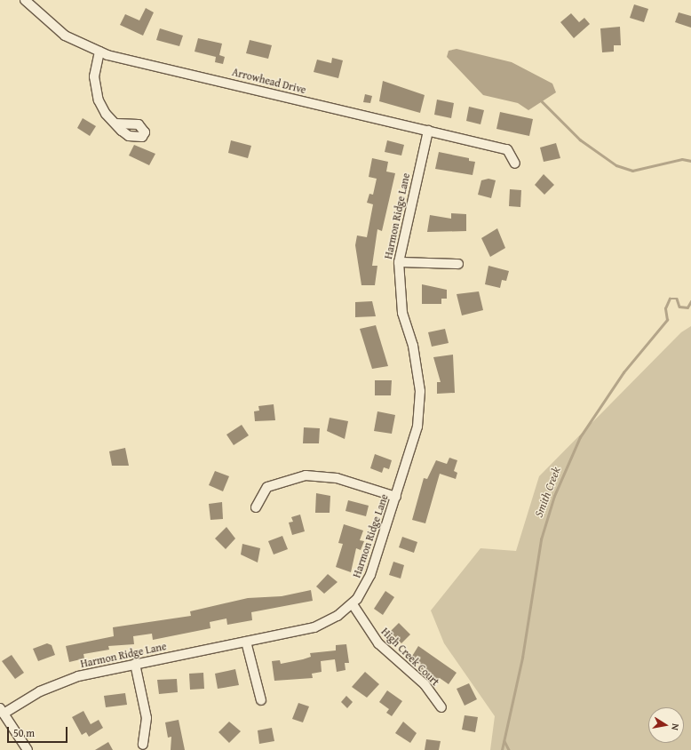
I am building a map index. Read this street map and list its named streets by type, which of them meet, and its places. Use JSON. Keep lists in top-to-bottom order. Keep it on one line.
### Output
{"streets":{"street":["Arrowhead Drive","Harmon Ridge Lane","High Creek Court"]},"crossings":[["Arrowhead Drive","Harmon Ridge Lane"],["Harmon Ridge Lane","High Creek Court"]],"water":["Smith Creek"],"scale_bar":"50 m","north":"right"}
